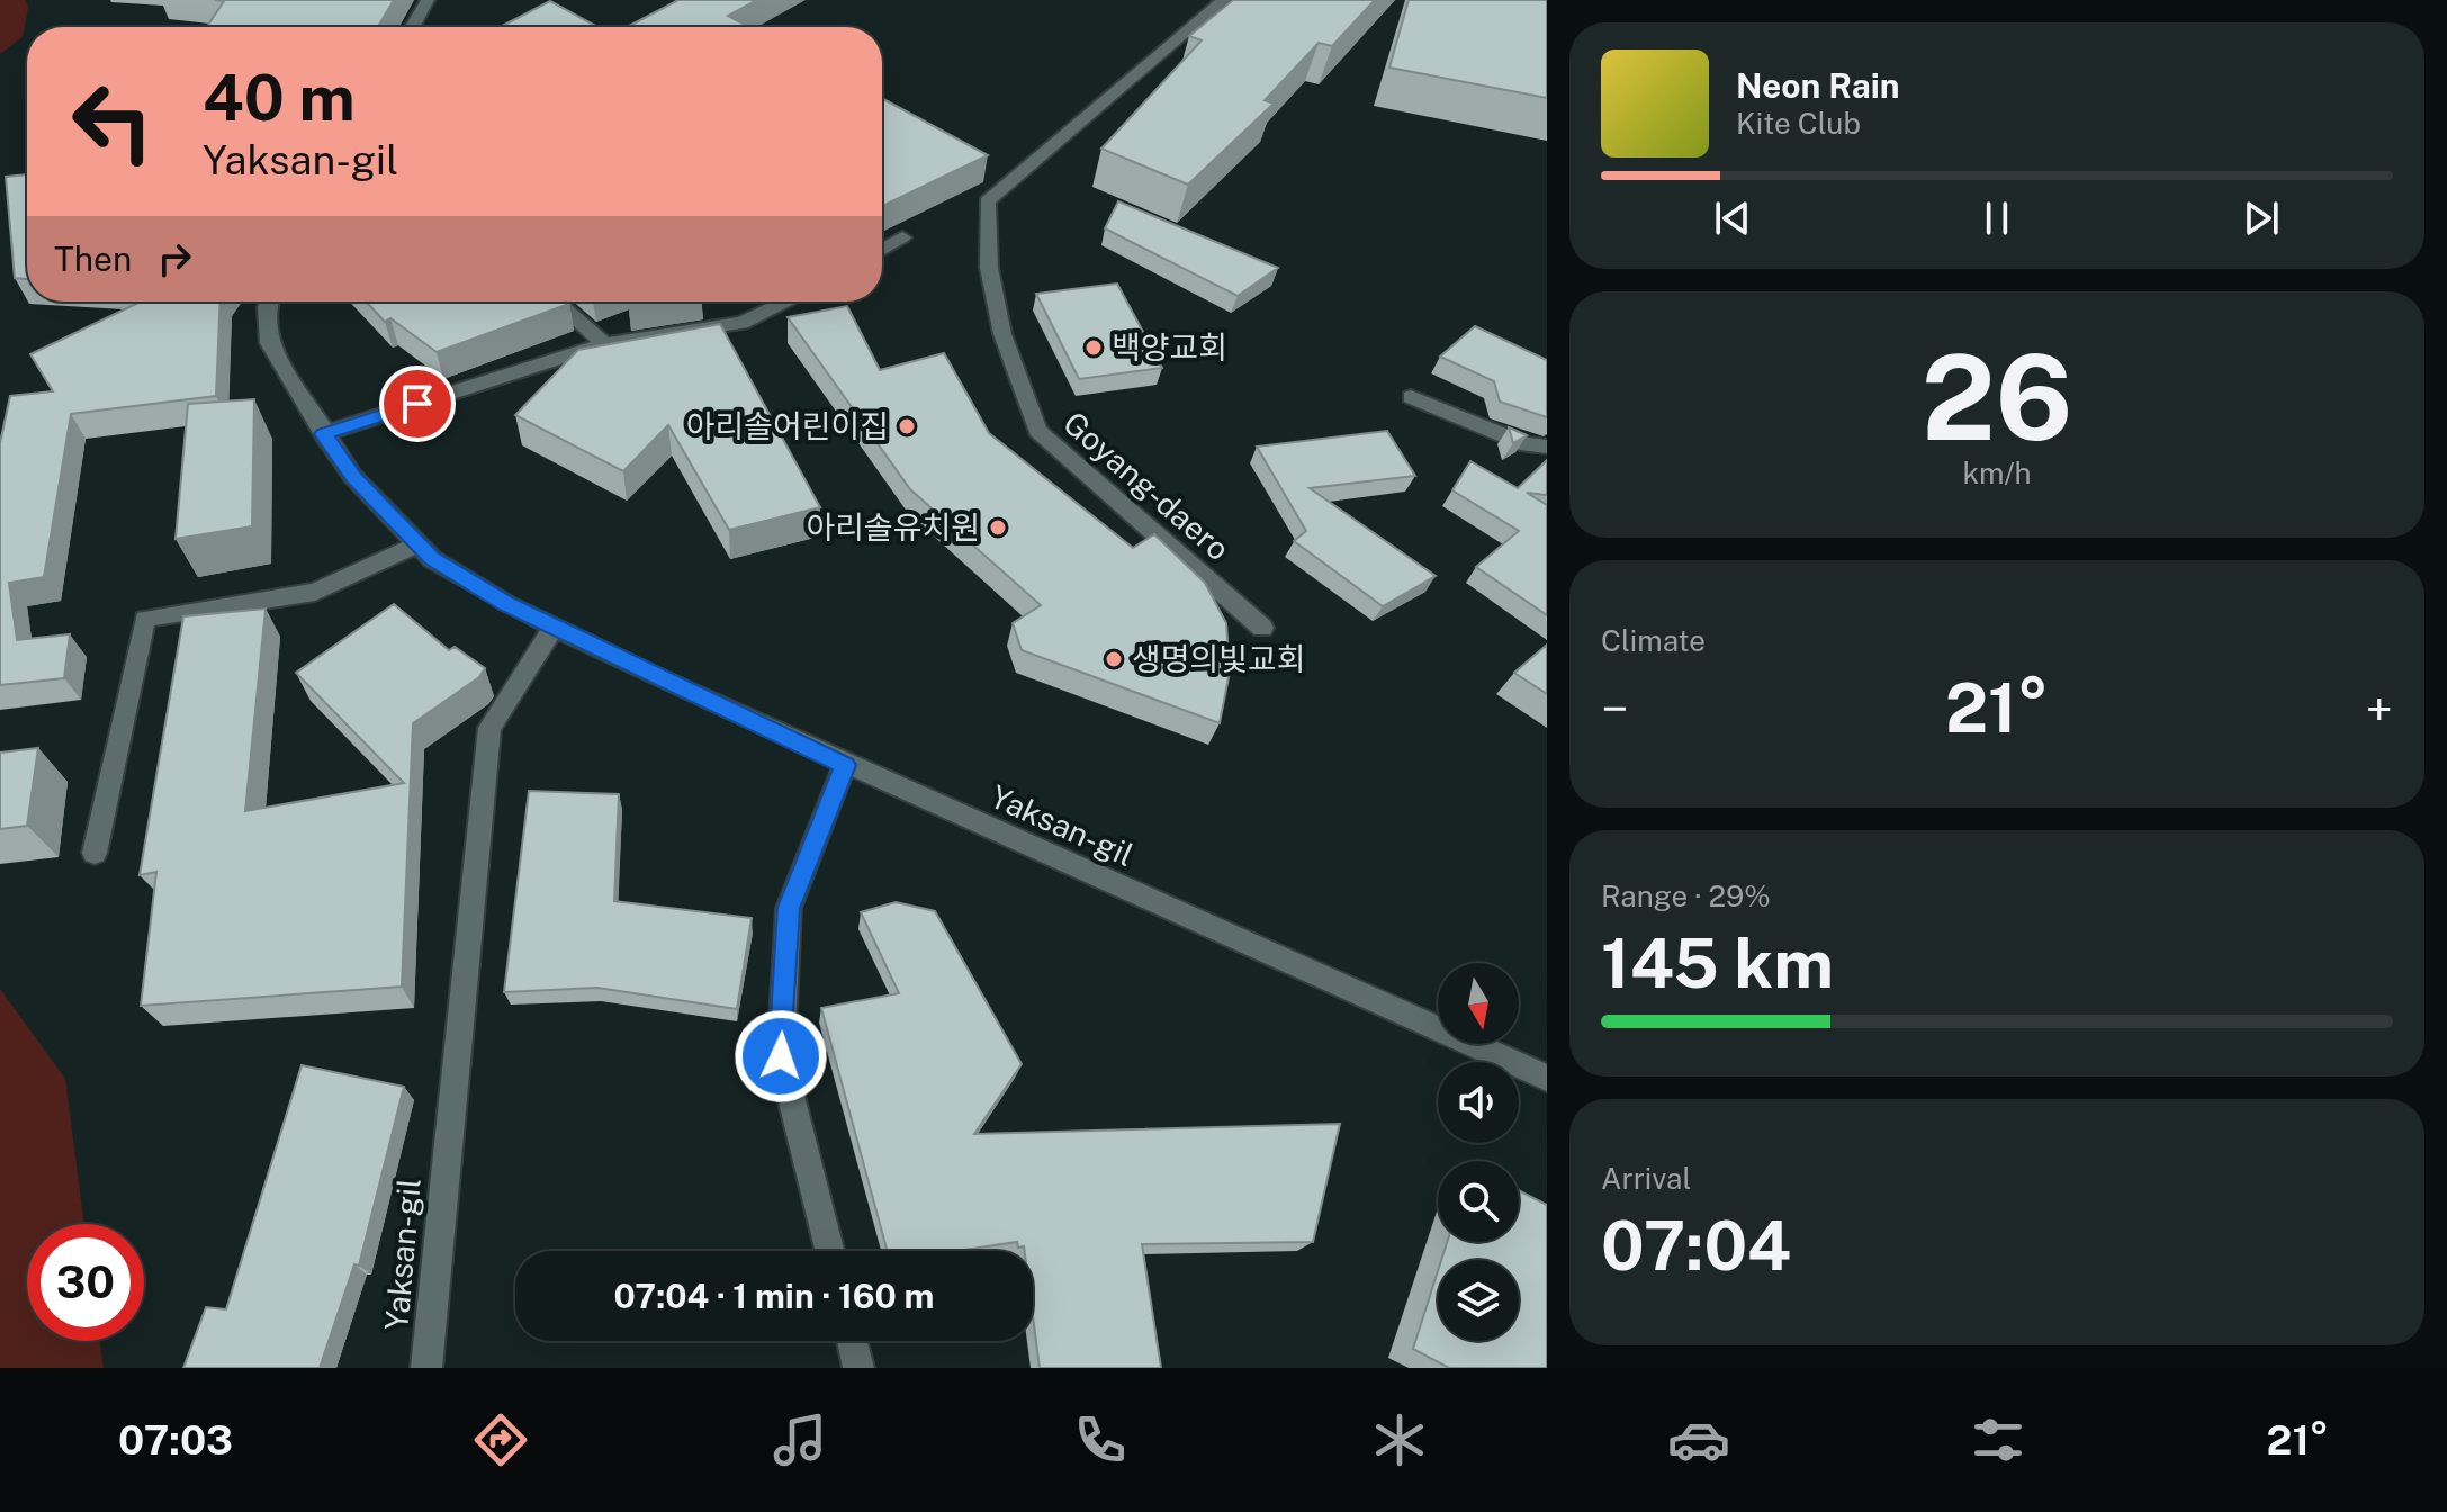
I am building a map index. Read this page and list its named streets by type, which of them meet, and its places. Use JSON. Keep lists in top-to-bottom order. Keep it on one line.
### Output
{"streets":{"street":["Goyang-daero","Yaksan-gil"]},"places":["백양교회","아리솔어린이집","아리솔유치원","생명의빛교회"],"north":"bottom","page":{"turn":["40 m","Yaksan-gil"],"song":["Neon Rain","Kite Club"],"then":"Then","tile":[["26","km/h"],"Climate",["Range · 29%","145 km"],["Arrival","07:04"]],"heat":["−","21°","+"],"limit":"30","trip":"07:04 · 1 min · 160 m","tabs":["07:03","21°"]}}
